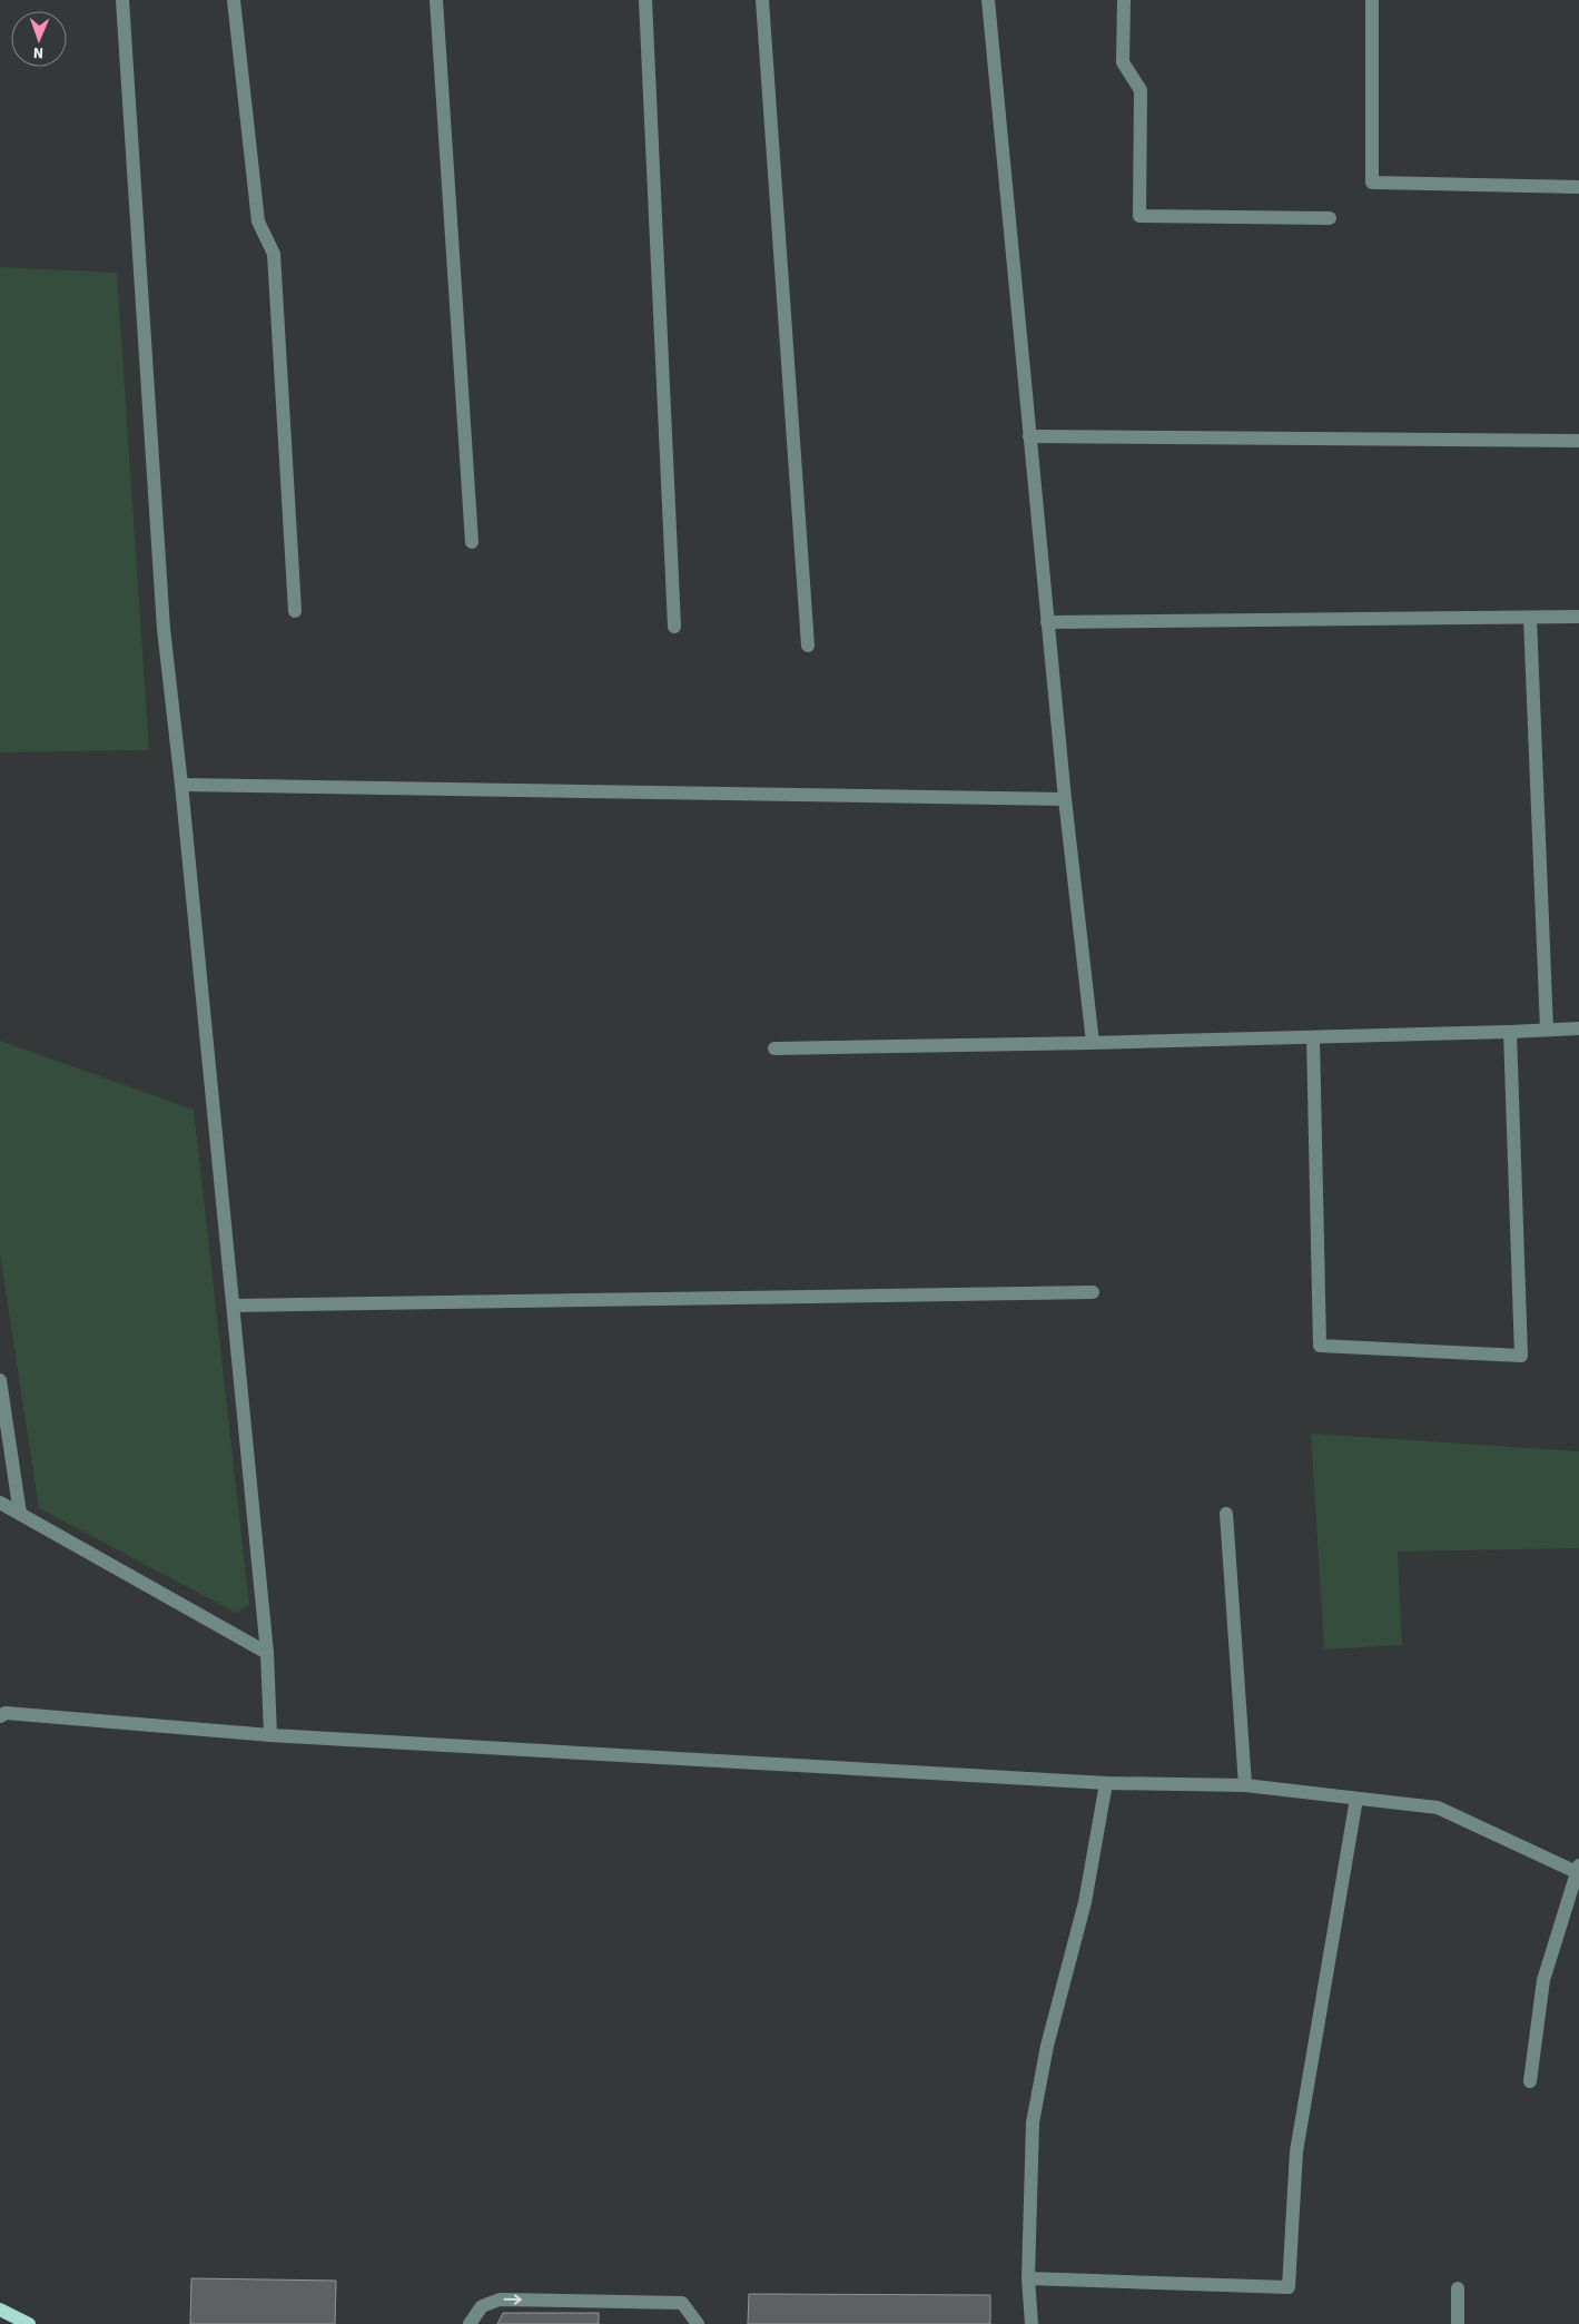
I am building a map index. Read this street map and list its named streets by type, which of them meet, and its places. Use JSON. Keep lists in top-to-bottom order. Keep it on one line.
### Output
{"north":"bottom"}
